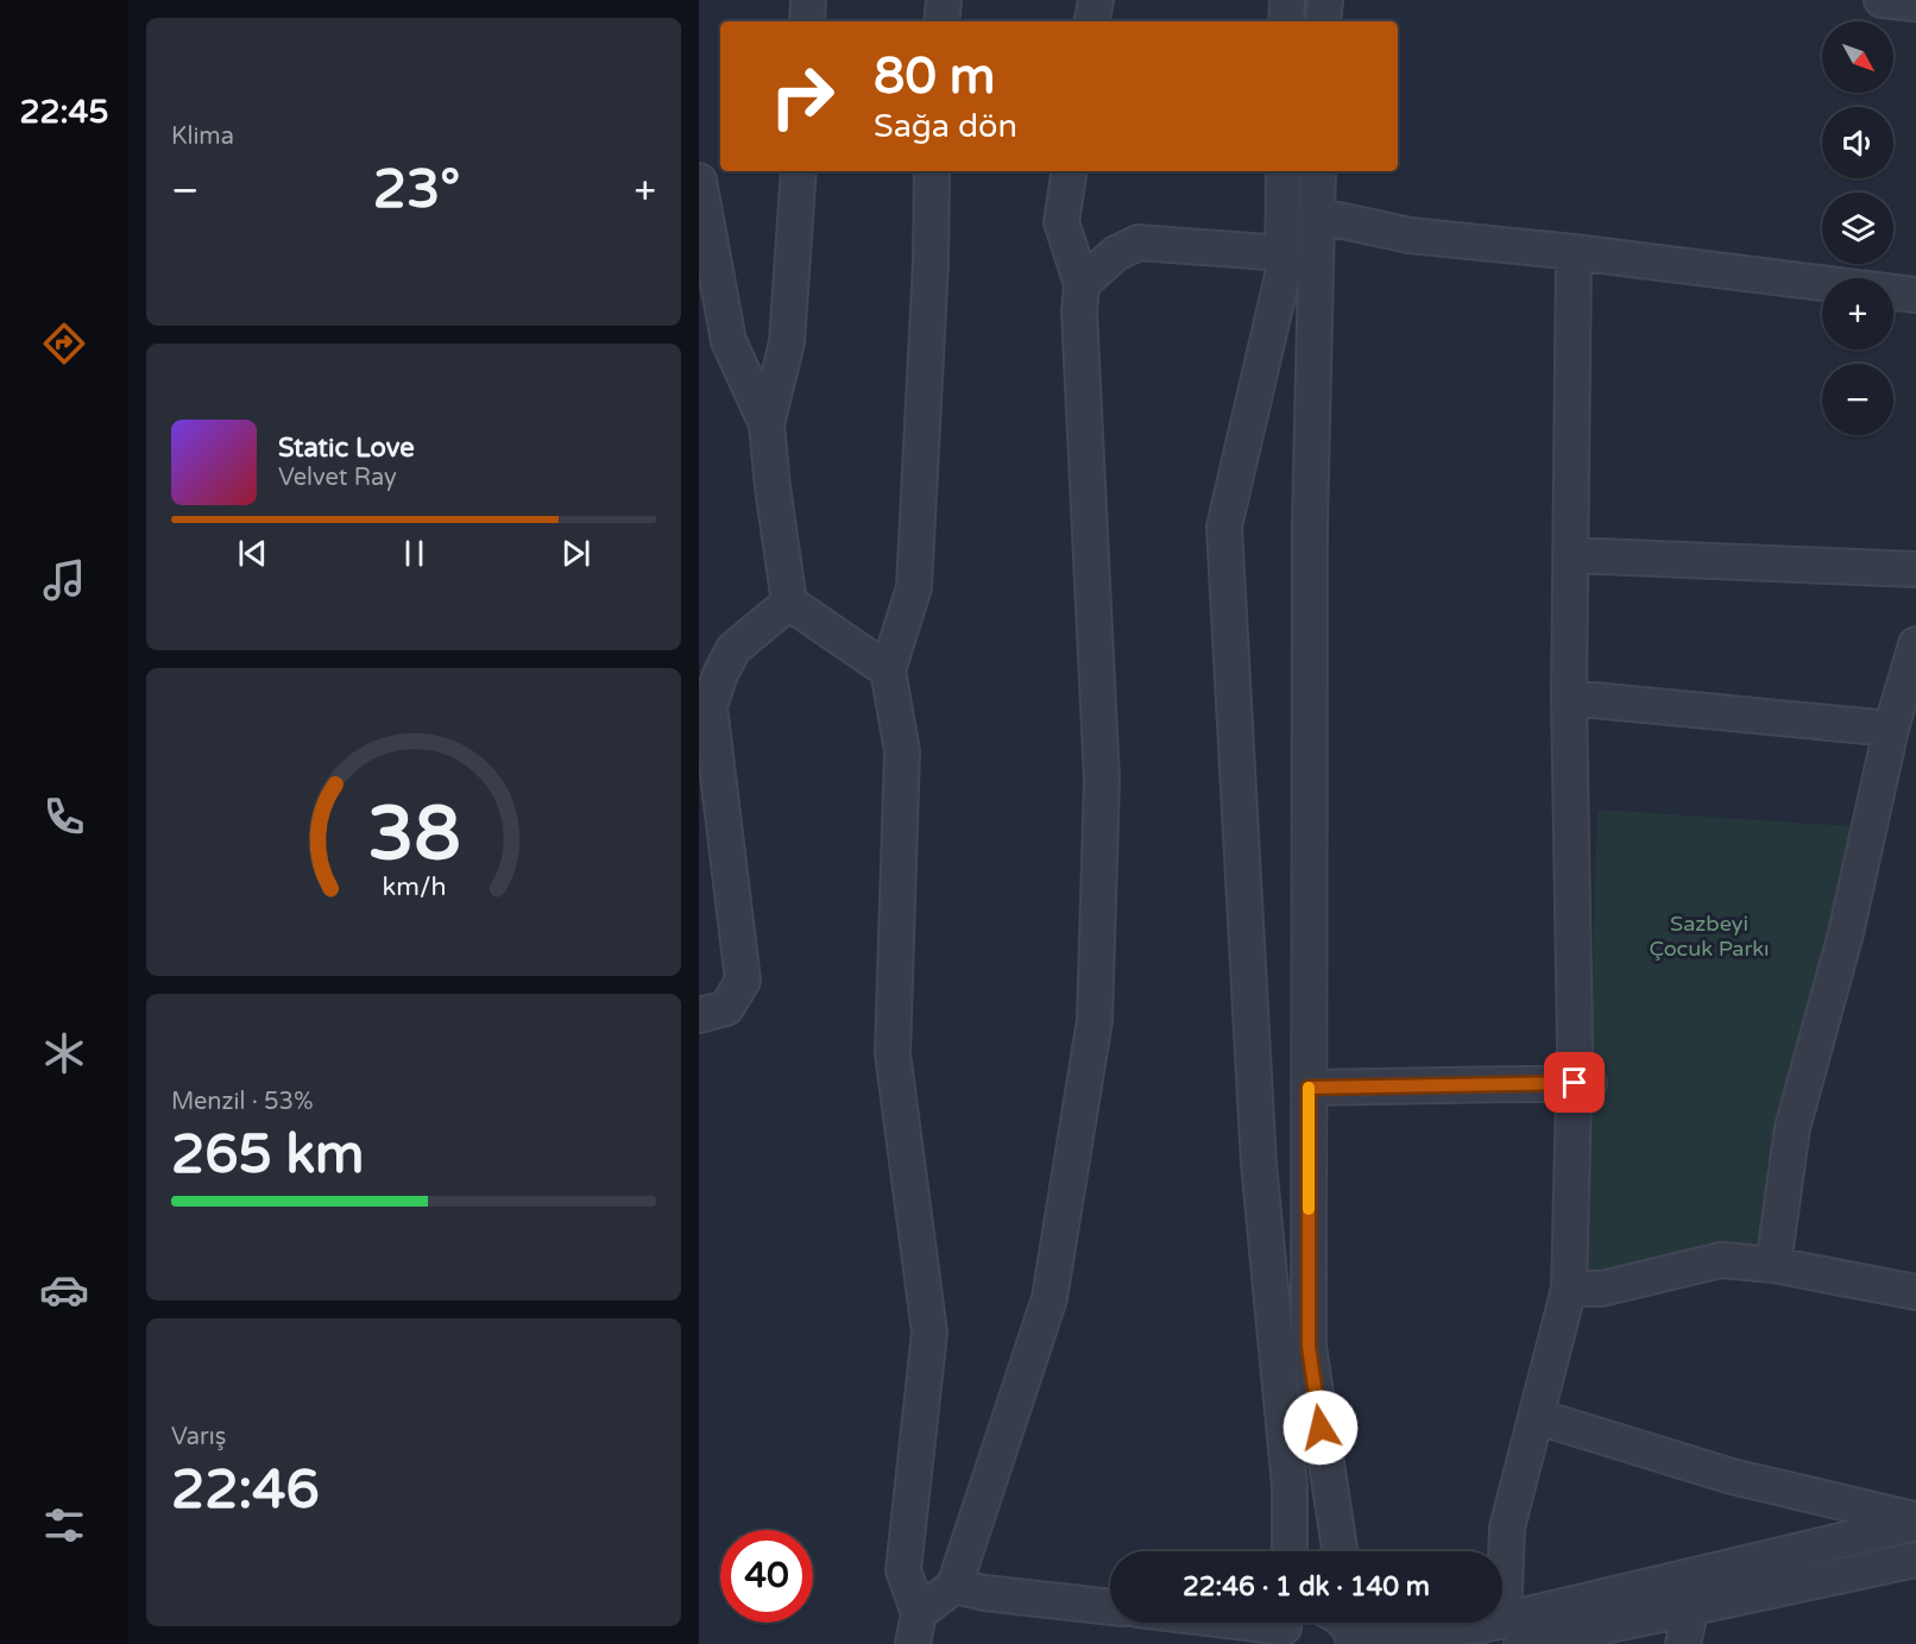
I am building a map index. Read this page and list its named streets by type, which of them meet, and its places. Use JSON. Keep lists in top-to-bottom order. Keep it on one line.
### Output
{"parks":["Sazbeyi Çocuk Parkı"],"north":"bottom right","page":{"tabs":"22:45","tile":["Klima",["Menzil · 53%","265 km"],["Varış","22:46"]],"map_buttons":["+","−"],"turn":["80 m","Sağa dön"],"heat":["−","23°","+"],"song":["Static Love","Velvet Ray"],"limit":"40","trip":"22:46 · 1 dk · 140 m","gauge":["38","km/h"]}}
